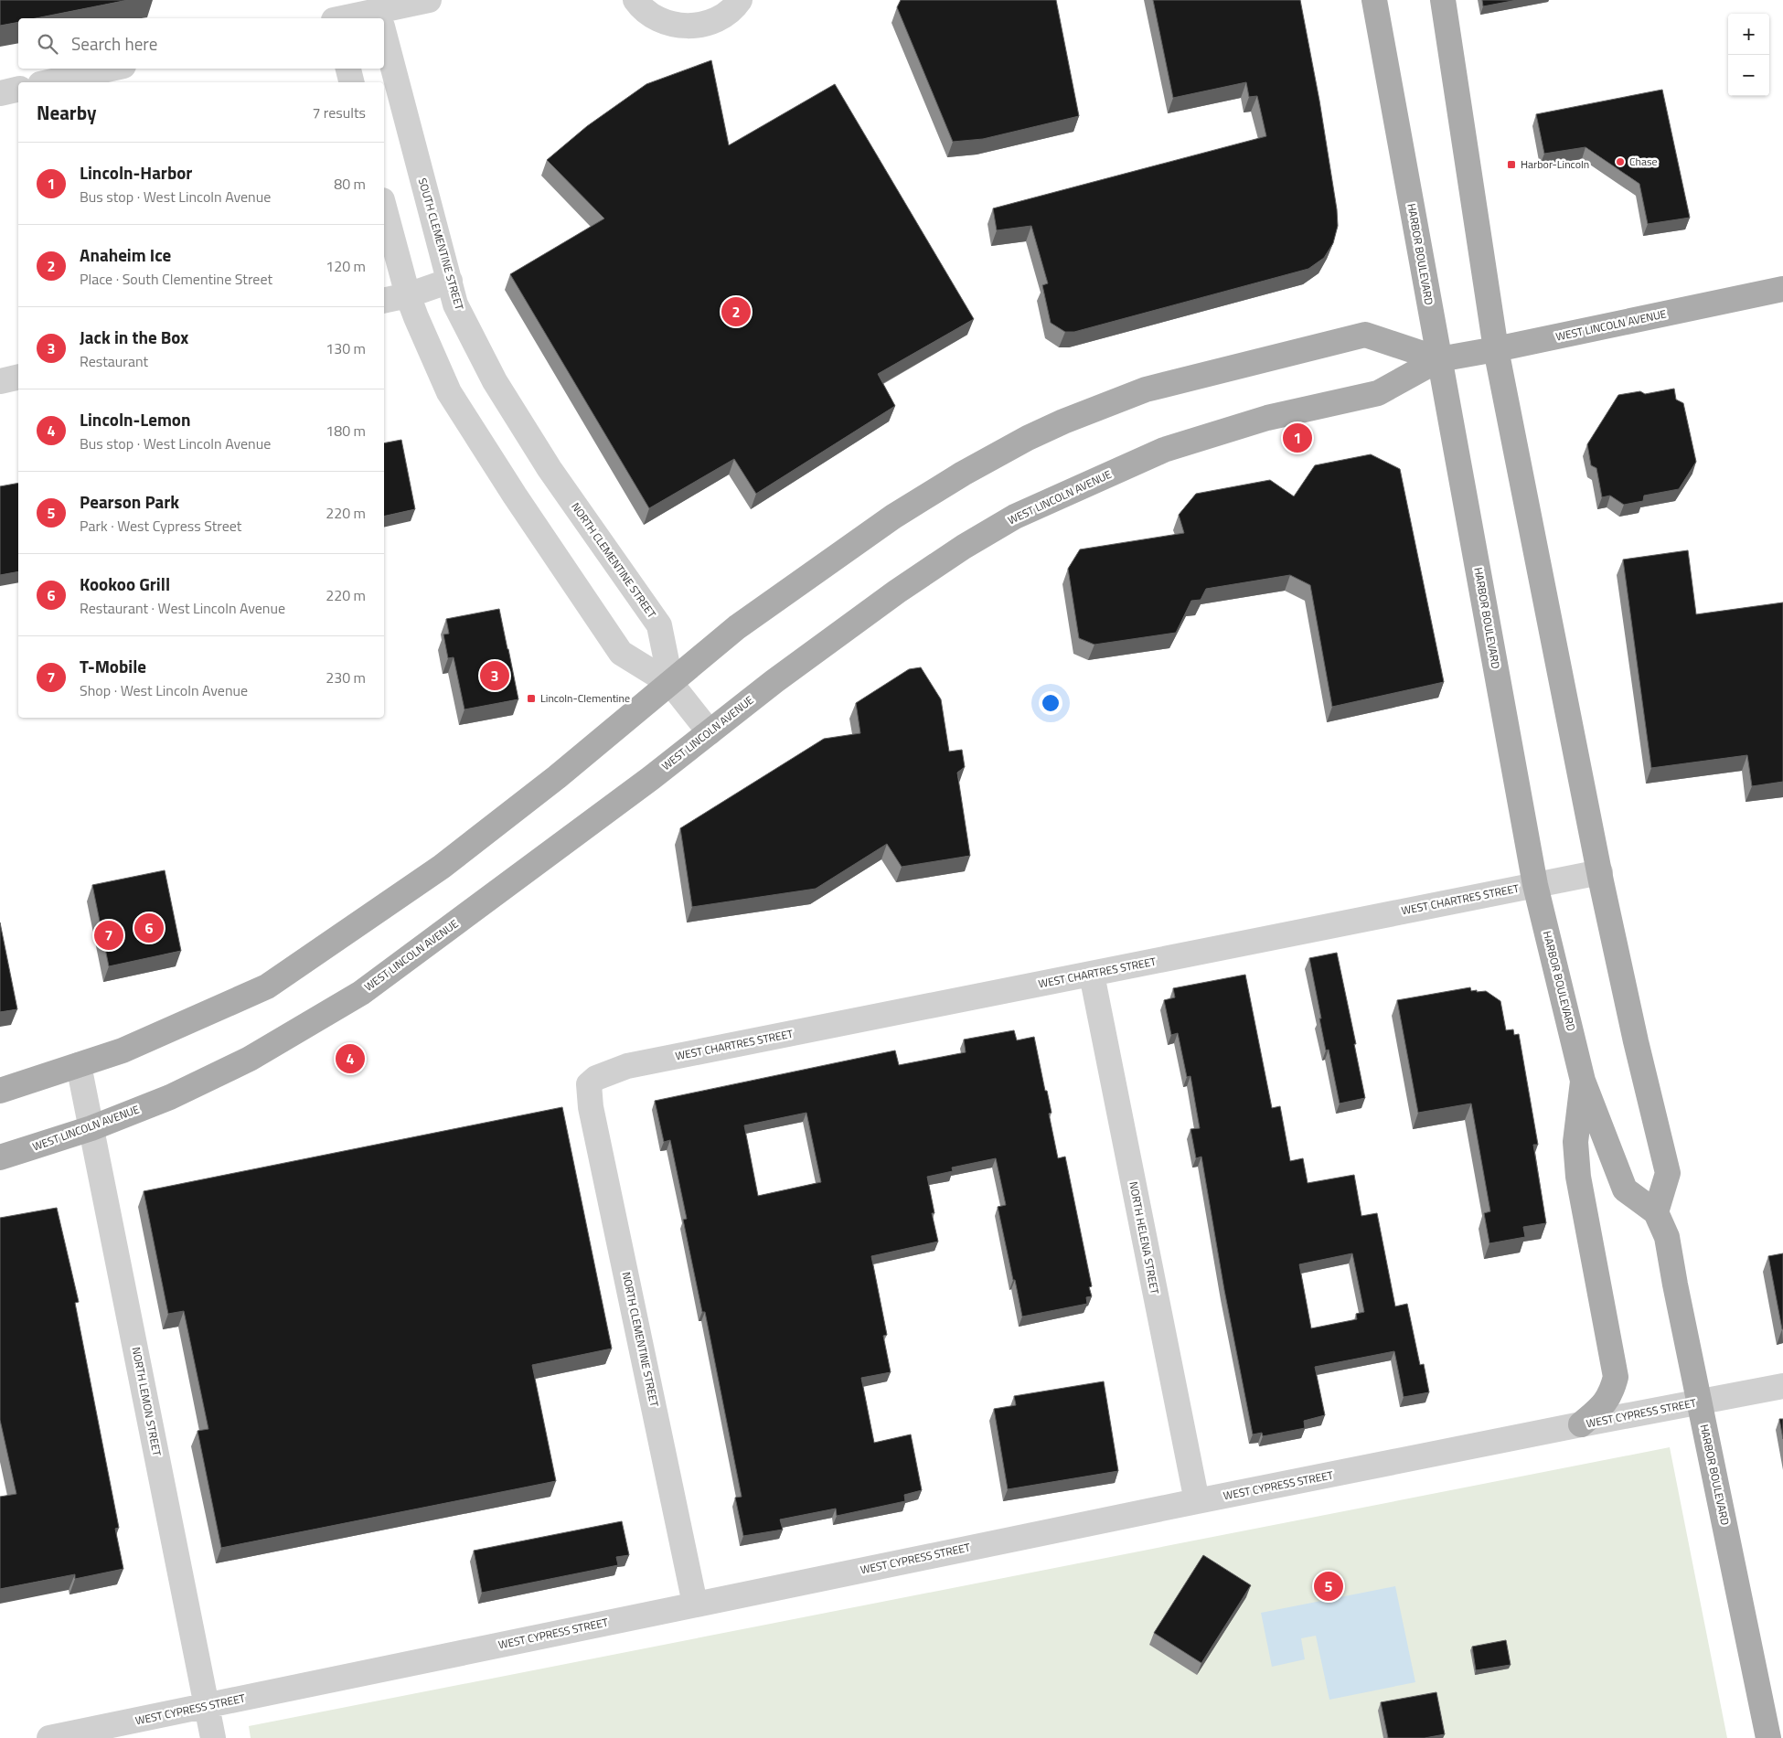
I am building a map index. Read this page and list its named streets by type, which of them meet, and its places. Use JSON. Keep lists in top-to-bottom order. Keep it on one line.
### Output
{"streets":{"main road":["HARBOR BOULEVARD","WEST LINCOLN AVENUE"],"street":["SOUTH CLEMENTINE STREET","NORTH CLEMENTINE STREET","WEST CHARTRES STREET","NORTH HELENA STREET","NORTH LEMON STREET","WEST CYPRESS STREET"]},"crossings":[["SOUTH CLEMENTINE STREET","NORTH CLEMENTINE STREET"],["HARBOR BOULEVARD","WEST LINCOLN AVENUE"],["HARBOR BOULEVARD","WEST CHARTRES STREET"],["HARBOR BOULEVARD","WEST CYPRESS STREET"],["WEST LINCOLN AVENUE","NORTH CLEMENTINE STREET"],["WEST LINCOLN AVENUE","NORTH LEMON STREET"],["NORTH CLEMENTINE STREET","WEST CHARTRES STREET"],["NORTH CLEMENTINE STREET","WEST CYPRESS STREET"],["WEST CHARTRES STREET","NORTH HELENA STREET"],["NORTH HELENA STREET","WEST CYPRESS STREET"],["NORTH LEMON STREET","WEST CYPRESS STREET"]],"places":{"other":["Chase"],"transit":["Harbor-Lincoln","Lincoln-Clementine"]},"page":{"map_buttons":["+","−"],"search":"Search here","heading":["Nearby","7 results"],"list":[{"mark":"1","name":"Lincoln-Harbor","note":"Bus stop · West Lincoln Avenue","value":"80 m"},{"mark":"2","name":"Anaheim Ice","note":"Place · South Clementine Street","value":"120 m"},{"mark":"3","name":"Jack in the Box","note":"Restaurant","value":"130 m"},{"mark":"4","name":"Lincoln-Lemon","note":"Bus stop · West Lincoln Avenue","value":"180 m"},{"mark":"5","name":"Pearson Park","note":"Park · West Cypress Street","value":"220 m"},{"mark":"6","name":"Kookoo Grill","note":"Restaurant · West Lincoln Avenue","value":"220 m"},{"mark":"7","name":"T-Mobile","note":"Shop · West Lincoln Avenue","value":"230 m"}],"pins":["2","1","3","6","7","4","5"]}}
